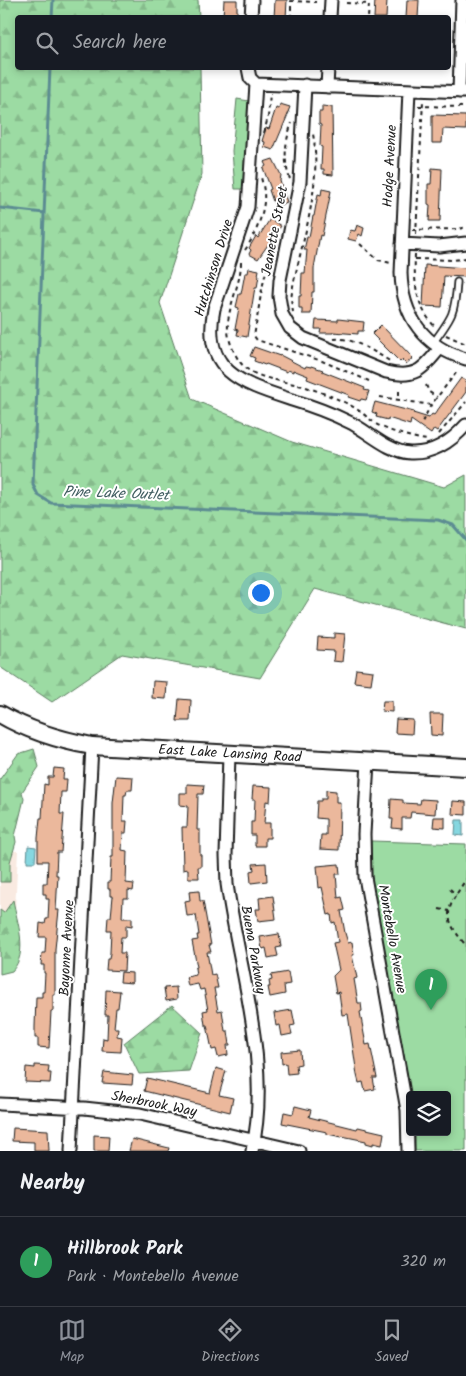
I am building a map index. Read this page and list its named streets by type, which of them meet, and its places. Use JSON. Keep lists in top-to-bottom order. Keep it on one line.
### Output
{"streets":{"street":["Hodge Avenue","Jeanette Street","Hutchinson Drive","East Lake Lansing Road","Montebello Avenue","Bayonne Avenue","Buena Parkway","Sherbrook Way"]},"crossings":[["Hodge Avenue","Jeanette Street"],["East Lake Lansing Road","Montebello Avenue"],["East Lake Lansing Road","Bayonne Avenue"],["East Lake Lansing Road","Buena Parkway"],["Bayonne Avenue","Sherbrook Way"],["Buena Parkway","Sherbrook Way"]],"water":["Pine Lake Outlet"],"page":{"search":"Search here","pins":"1","heading":"Nearby","list":[{"mark":"1","name":"Hillbrook Park","note":"Park · Montebello Avenue","value":"320 m"}],"nav":["Map","Directions","Saved"]}}
